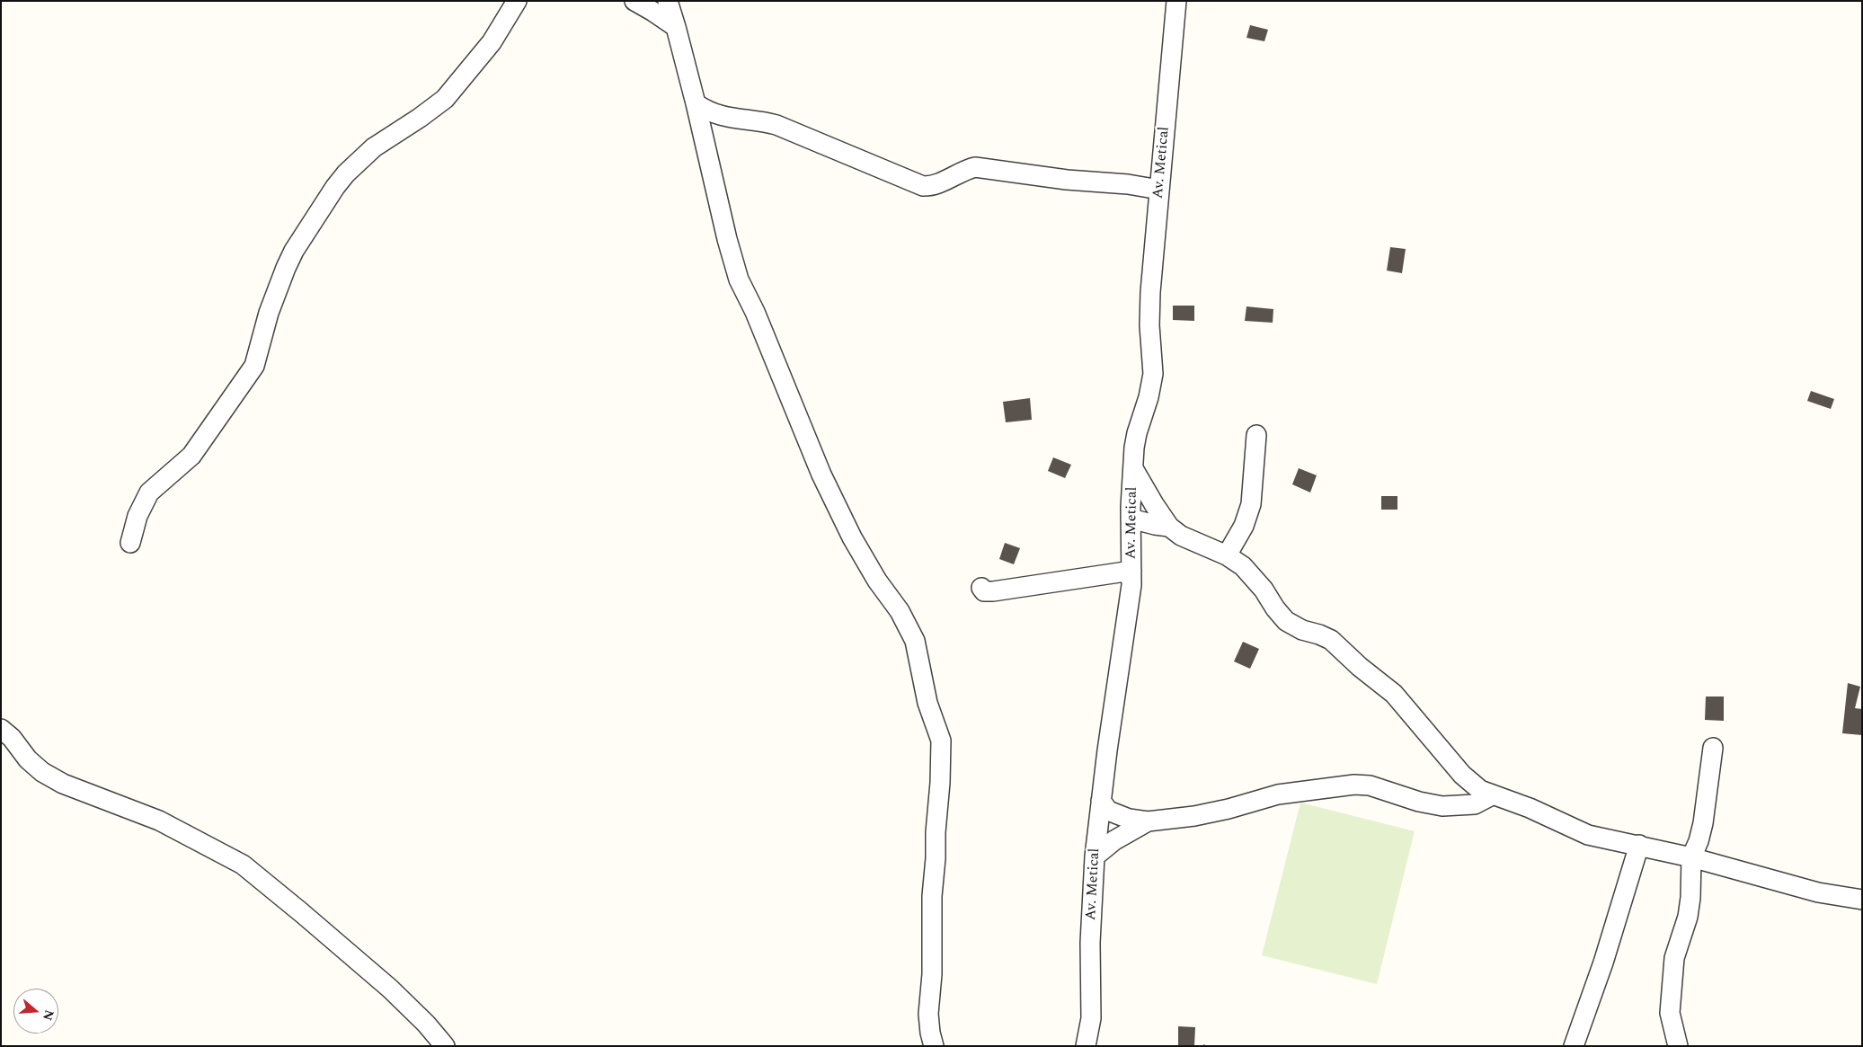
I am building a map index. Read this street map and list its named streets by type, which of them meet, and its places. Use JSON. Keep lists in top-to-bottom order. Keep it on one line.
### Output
{"streets":{"street":["Av. Metical"]},"north":"right"}
